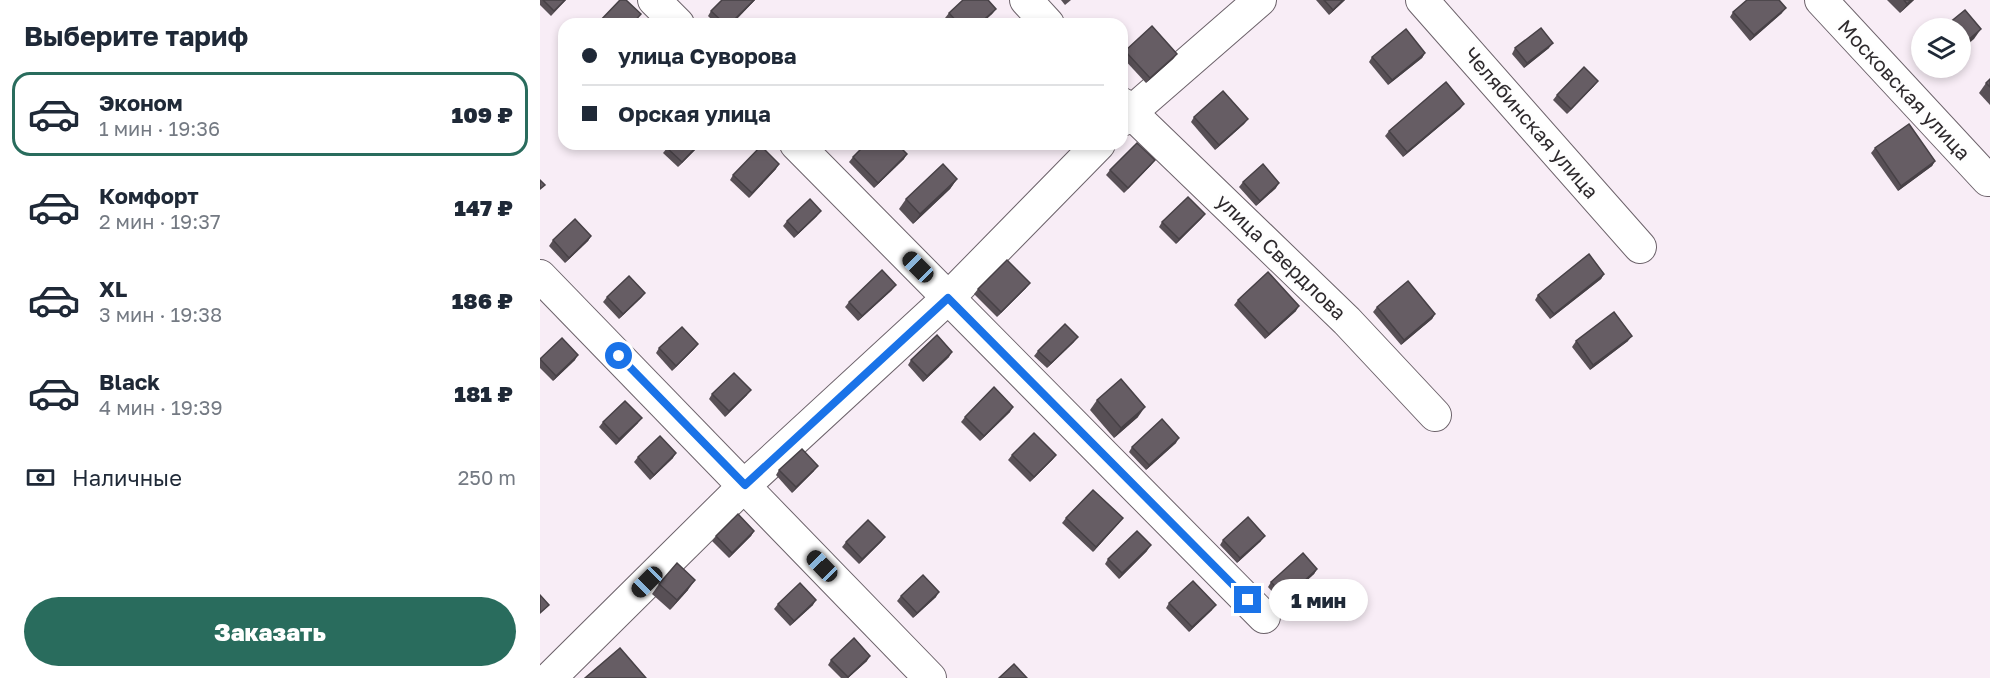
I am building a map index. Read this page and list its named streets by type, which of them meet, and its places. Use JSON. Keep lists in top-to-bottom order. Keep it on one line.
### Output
{"streets":{"street":["Московская улица","Челябинская улица","улица Свердлова"]},"page":{"heading":"Выберите тариф","banner":["улица Суворова","Орская улица"],"list":[{"name":"Эконом","note":"1 мин · 19:36","value":"109 ₽"},{"name":"Комфорт","note":"2 мин · 19:37","value":"147 ₽"},{"name":"XL","note":"3 мин · 19:38","value":"186 ₽"},{"name":"Black","note":"4 мин · 19:39","value":"181 ₽"}],"pay":["Наличные","250 m"],"bubble":"1 мин","buttons":"Заказать"}}
